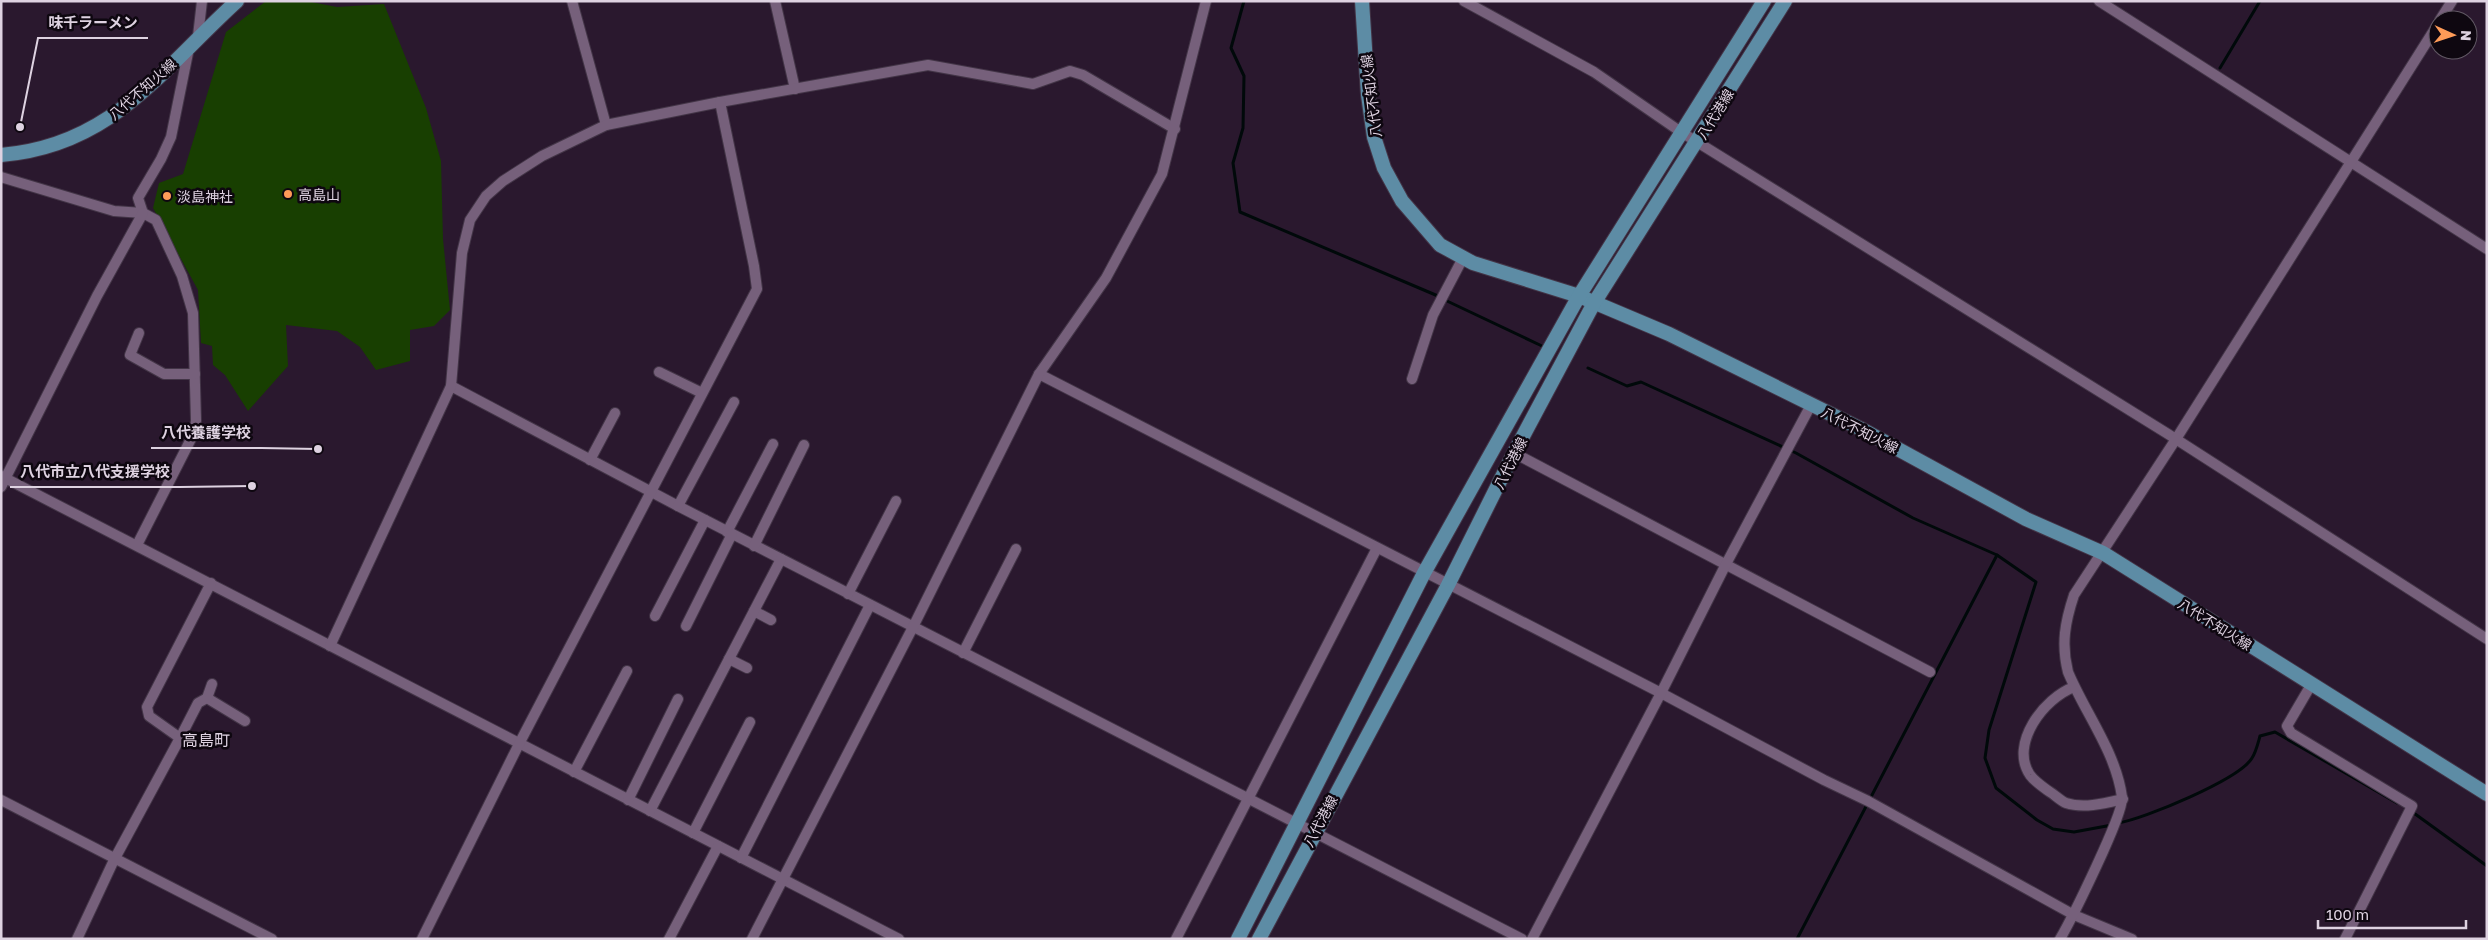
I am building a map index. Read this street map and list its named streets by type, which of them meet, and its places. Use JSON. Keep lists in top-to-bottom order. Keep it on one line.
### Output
{"streets":{"main road":["八代不知火線","八代港線"]},"crossings":[["八代不知火線","八代港線"]],"districts":["高島町"],"places":["味千ラーメン","高島山","淡島神社","八代養護学校","八代市立八代支援学校"],"scale_bar":"100 m","north":"right"}
